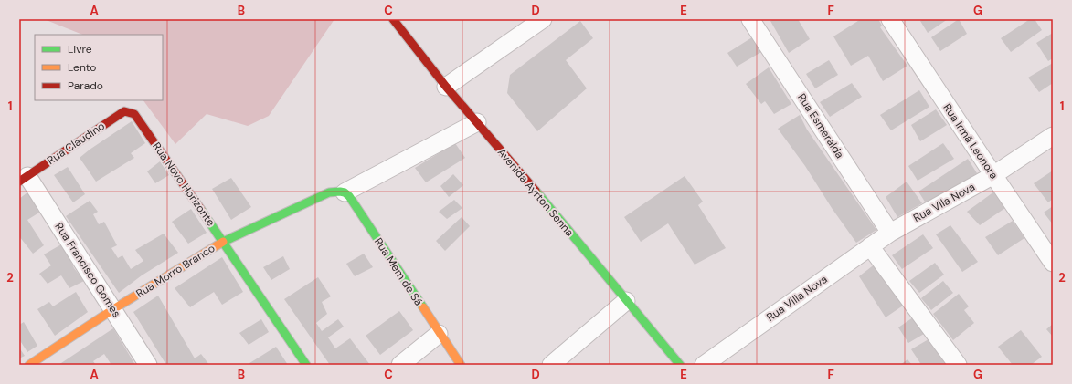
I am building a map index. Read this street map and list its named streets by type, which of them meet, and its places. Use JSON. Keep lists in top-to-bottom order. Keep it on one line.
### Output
{"streets":{"main road":["Rua Claudino","Rua Novo Horizonte","Avenida Ayrton Senna","Rua Morro Branco","Rua Mem de Sá"],"street":["Rua Esmeralda","Rua Irmã Leonora","Rua Vila Nova","Rua Francisco Gomes","Rua Villa Nova"]},"crossings":[["Rua Esmeralda","Rua Vila Nova"],["Rua Esmeralda","Rua Villa Nova"],["Rua Irmã Leonora","Rua Vila Nova"],["Rua Claudino","Rua Novo Horizonte"],["Rua Claudino","Rua Francisco Gomes"],["Rua Novo Horizonte","Rua Morro Branco"],["Rua Vila Nova","Rua Villa Nova"],["Rua Francisco Gomes","Rua Morro Branco"],["Rua Morro Branco","Rua Mem de Sá"]],"legend":["Livre","Lento","Parado"],"grid":{"columns":["A","B","C","D","E","F","G"],"rows":["1","2"]}}
